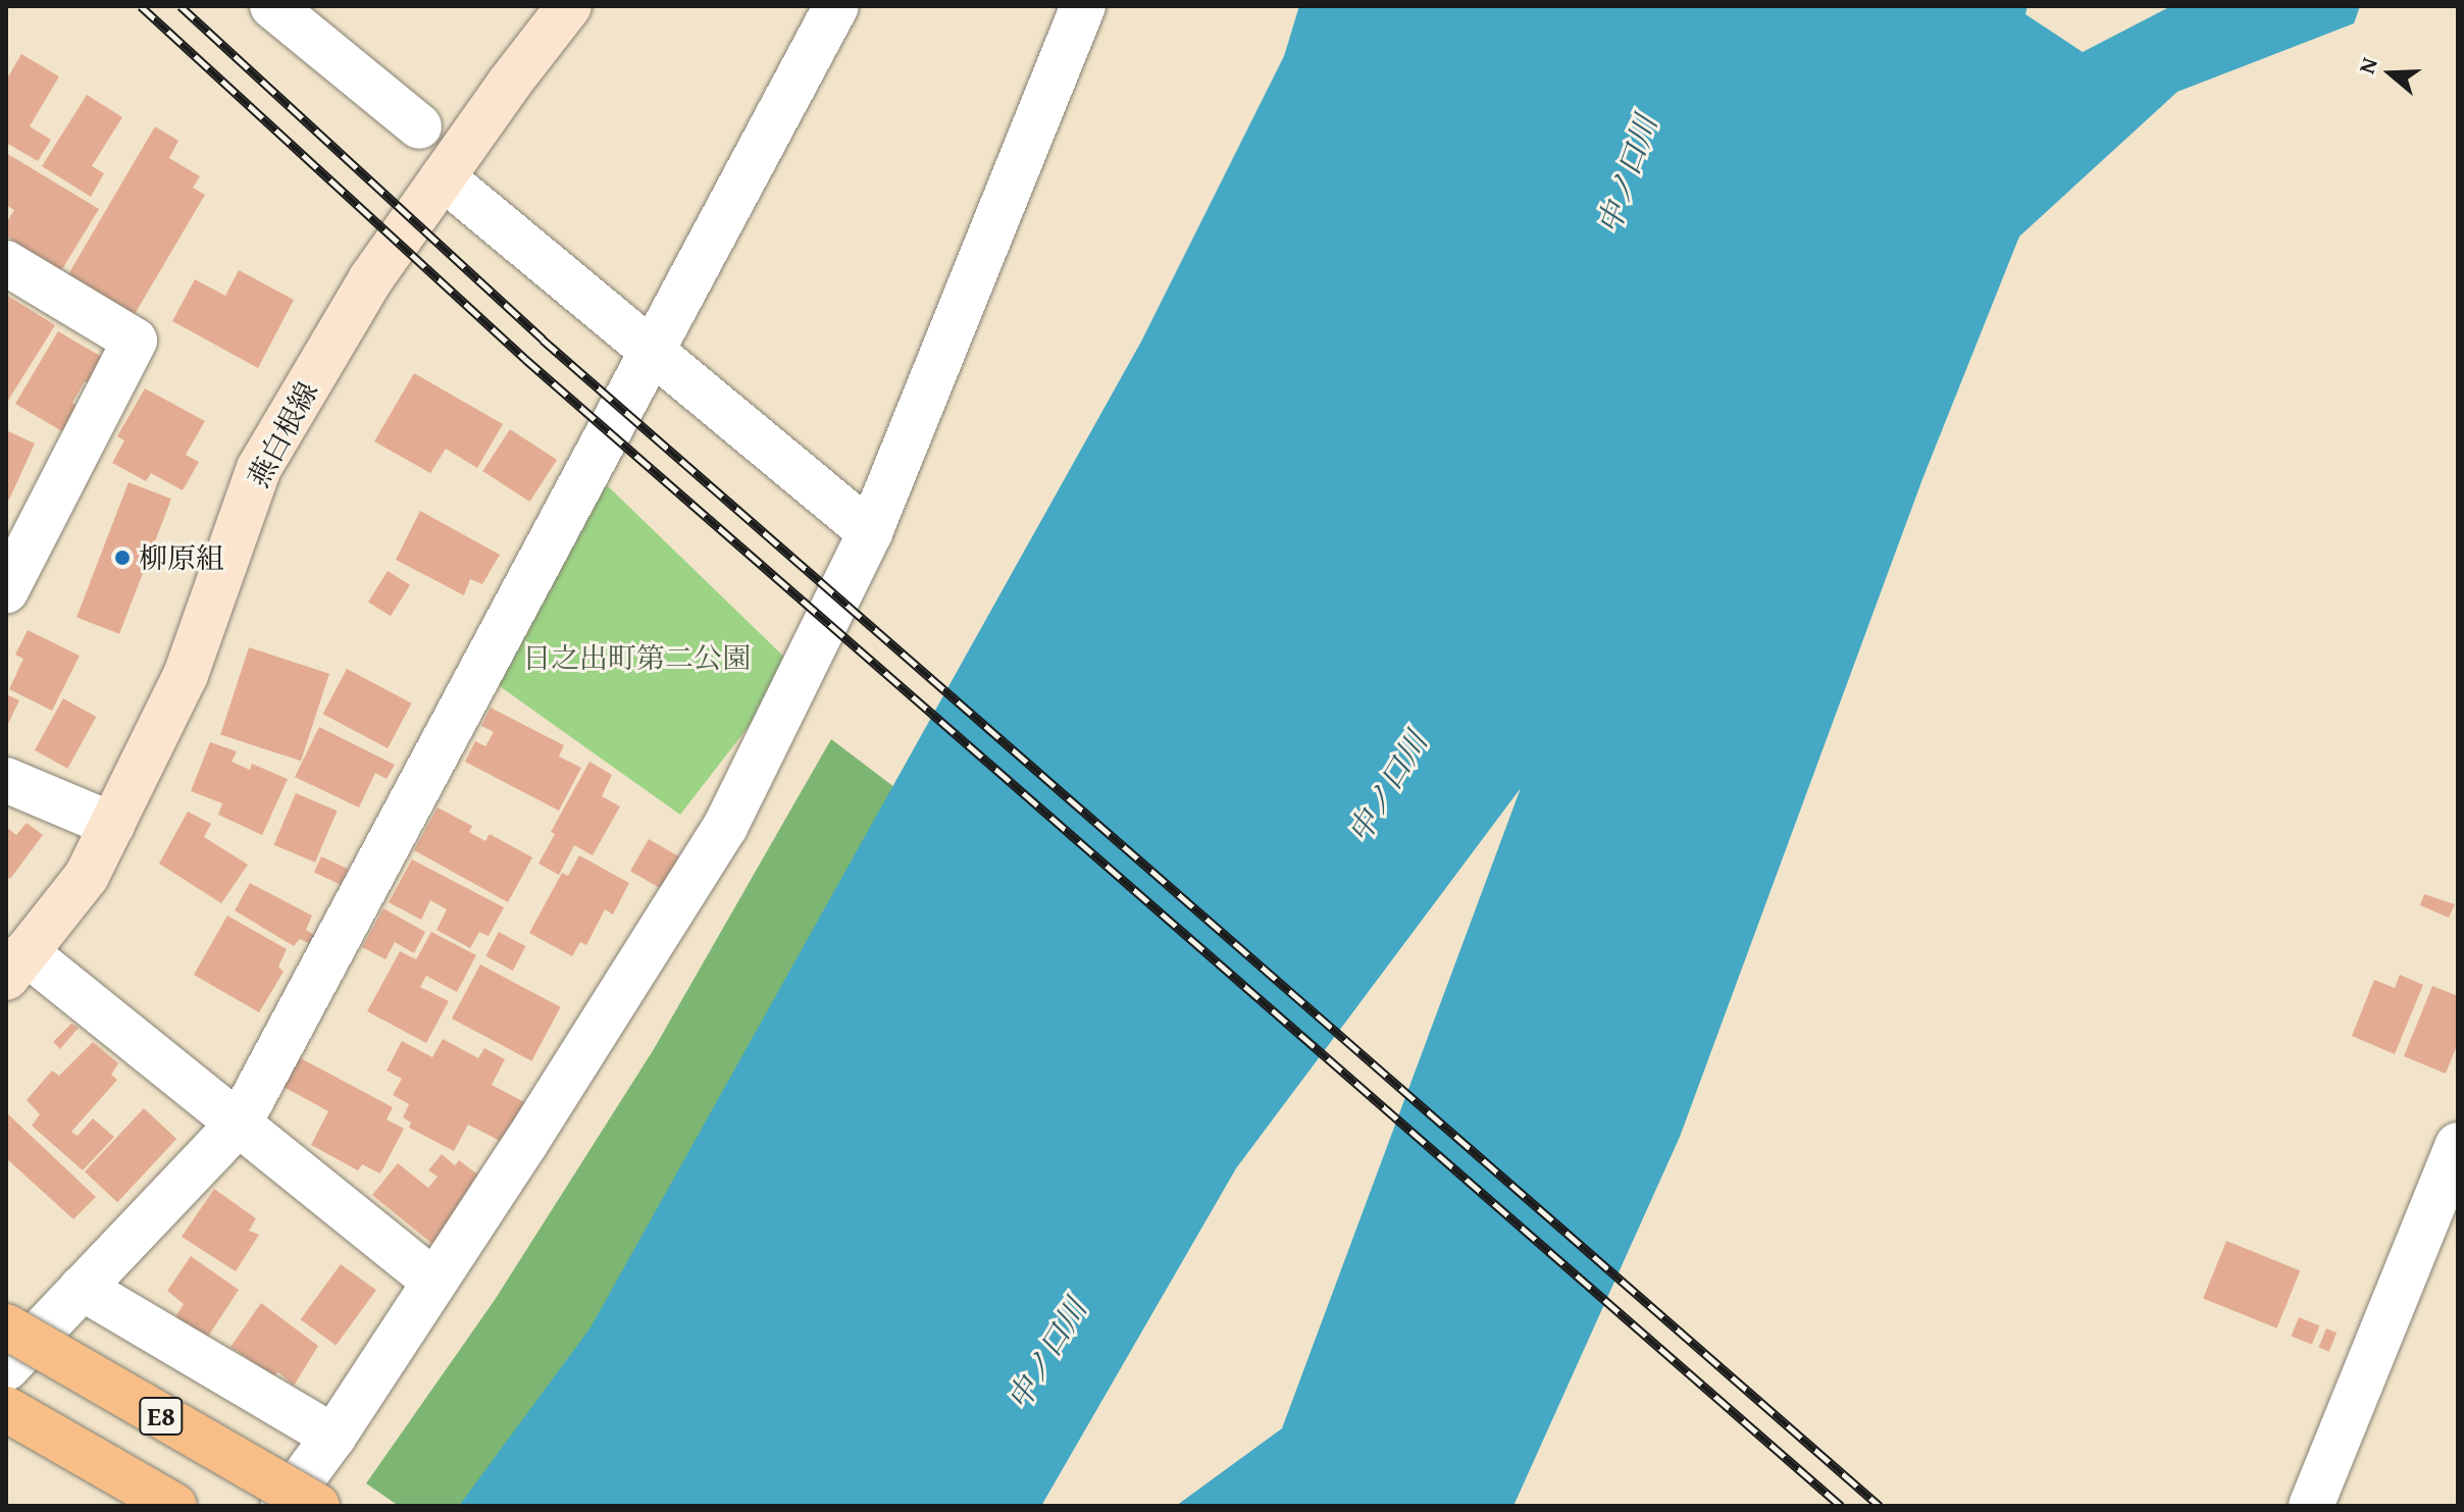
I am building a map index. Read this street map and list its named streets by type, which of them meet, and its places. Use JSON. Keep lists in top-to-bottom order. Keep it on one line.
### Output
{"streets":{"highway":["E8"],"main road":["燕白根線"]},"water":["中ノ口川"],"parks":["日之出町第二公園"],"places":["柳原組"],"north":"left"}
